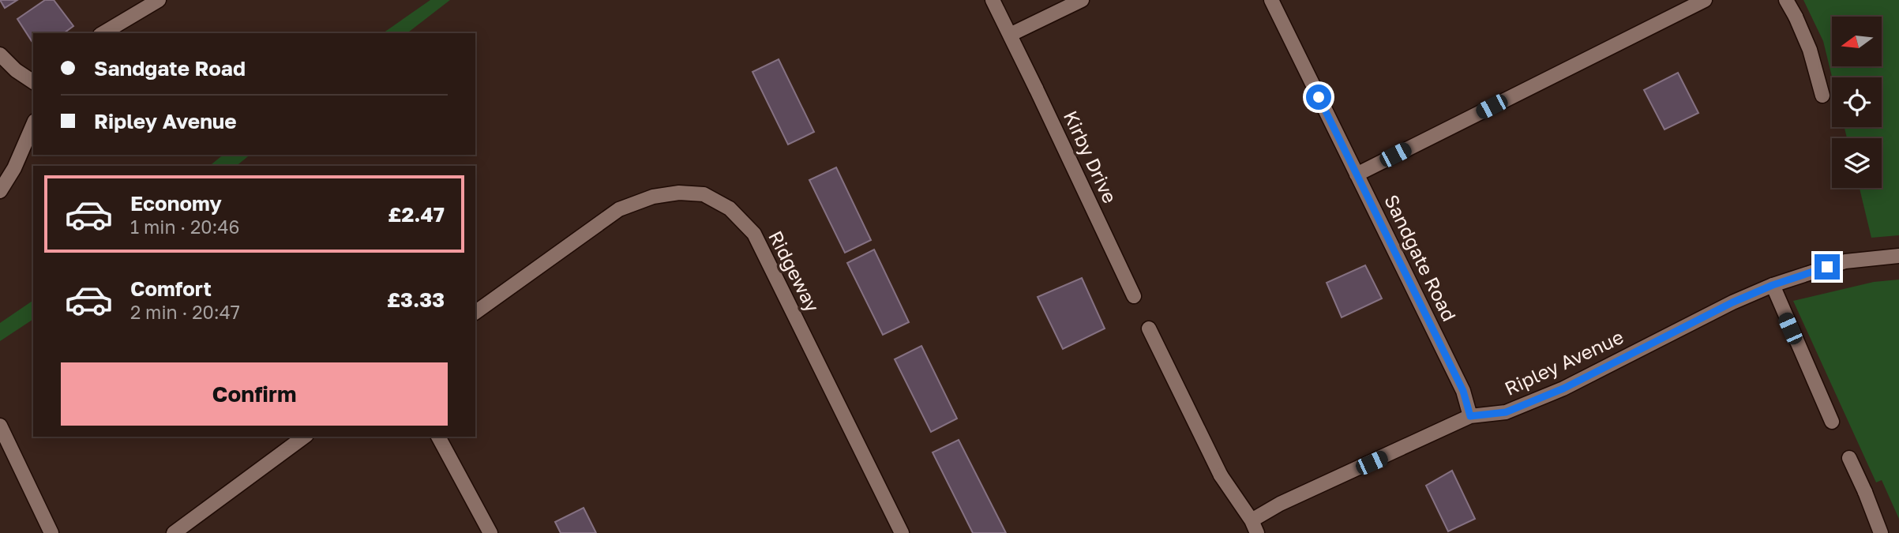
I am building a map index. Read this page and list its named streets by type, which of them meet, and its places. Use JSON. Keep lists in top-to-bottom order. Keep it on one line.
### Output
{"streets":{"street":["Kirby Drive","Sandgate Road","Ridgeway","Ripley Avenue"]},"crossings":[["Sandgate Road","Ripley Avenue"]],"north":"left","page":{"banner":["Sandgate Road","Ripley Avenue"],"list":[{"name":"Economy","note":"1 min · 20:46","value":"£2.47"},{"name":"Comfort","note":"2 min · 20:47","value":"£3.33"}],"buttons":"Confirm"}}
